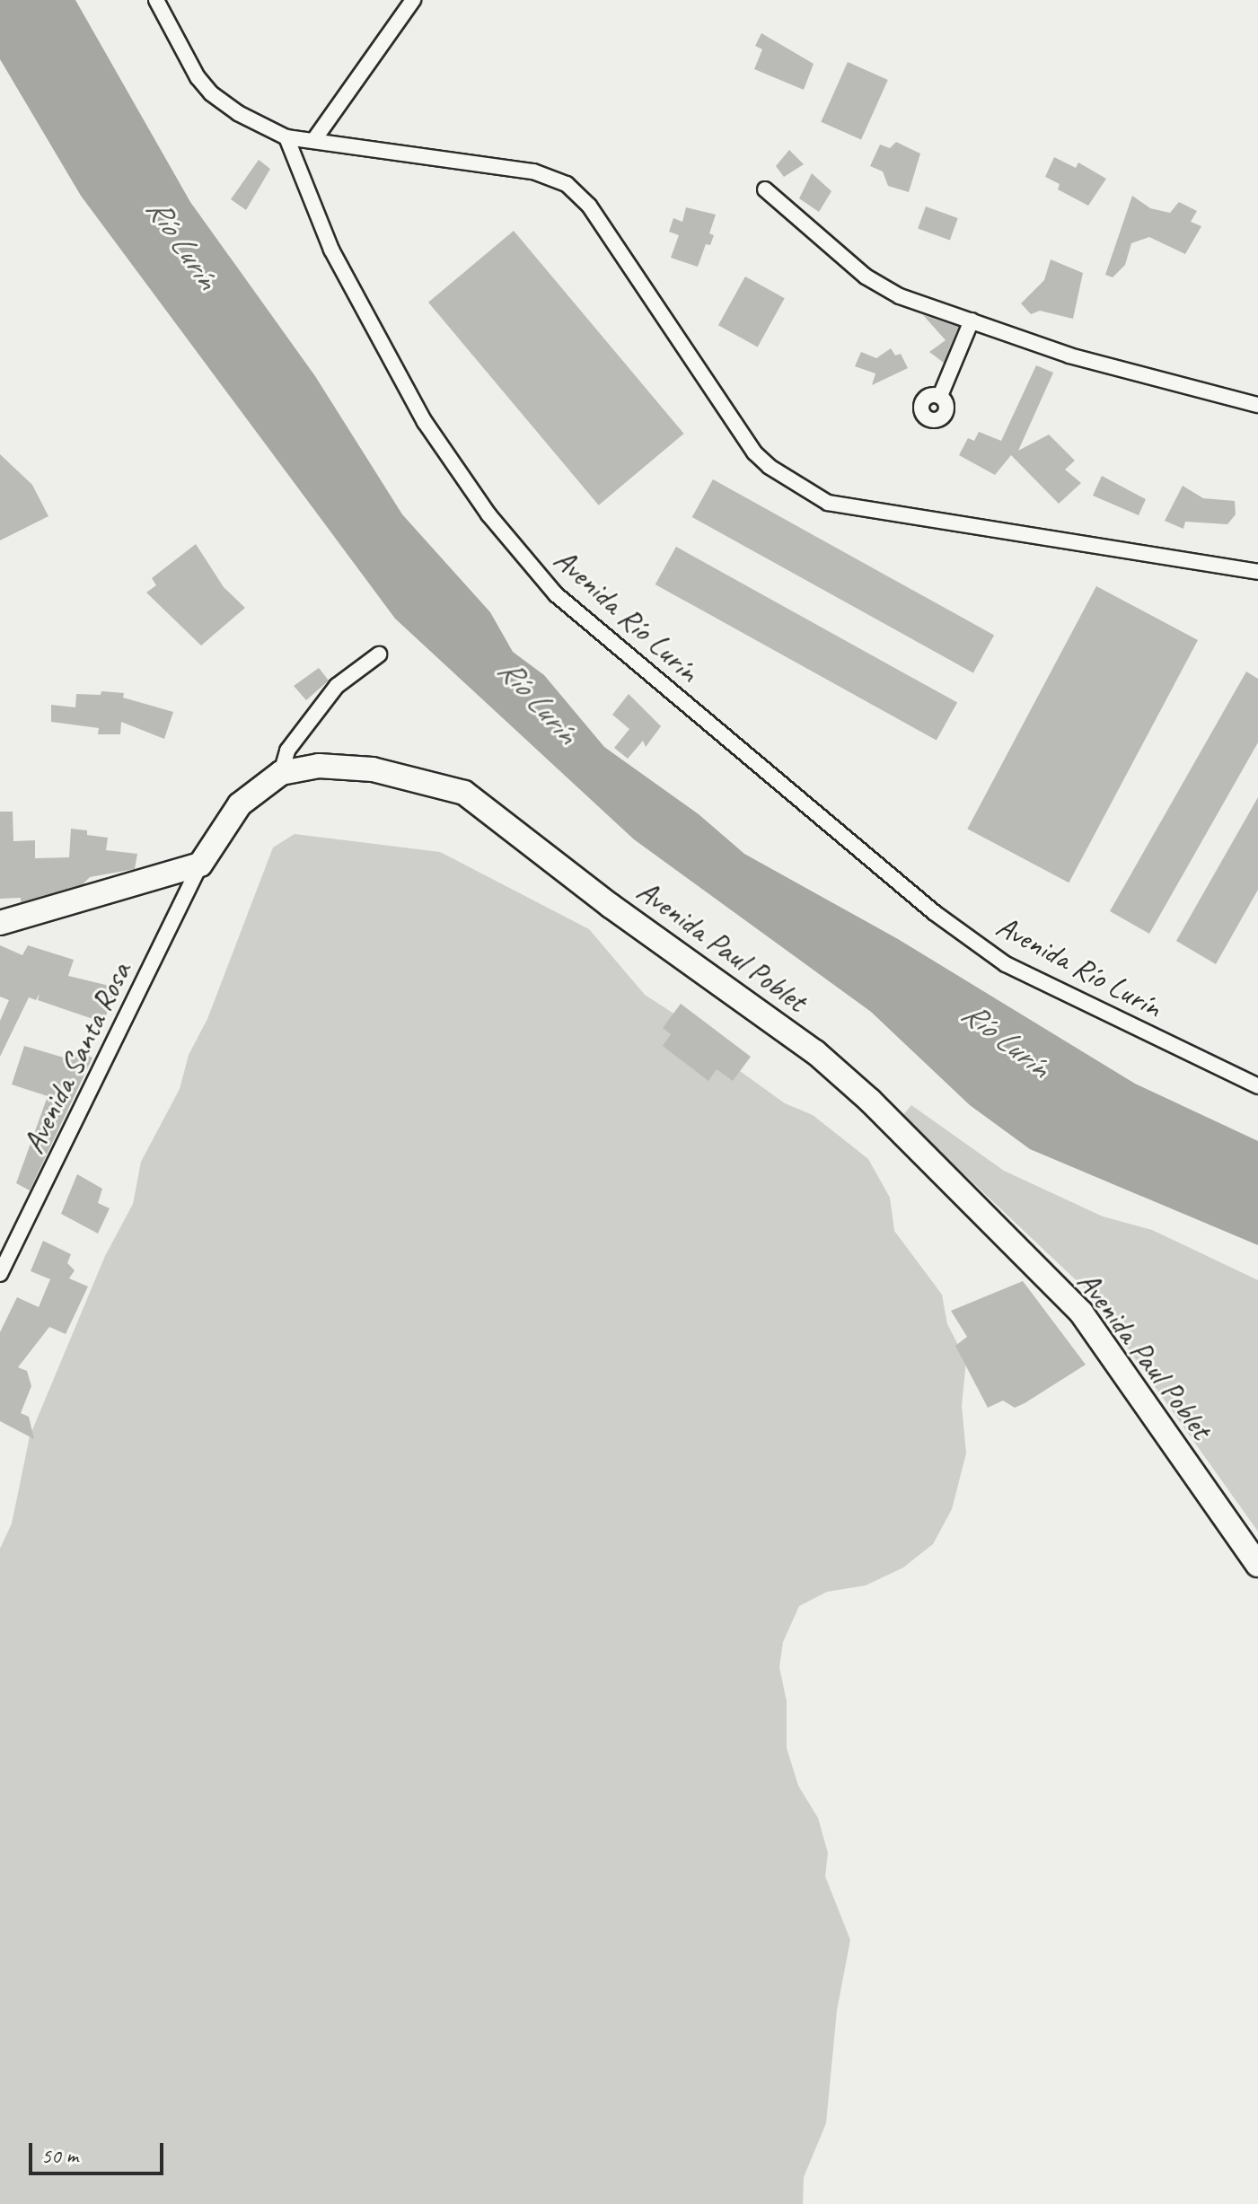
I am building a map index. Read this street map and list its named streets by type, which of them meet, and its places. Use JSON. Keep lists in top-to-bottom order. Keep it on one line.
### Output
{"streets":{"main road":["Avenida Paul Poblet"],"street":["Avenida Río Lurín","Avenida Santa Rosa"]},"crossings":[["Avenida Paul Poblet","Avenida Santa Rosa"]],"water":["Río Lurín"],"scale_bar":"50 m"}
